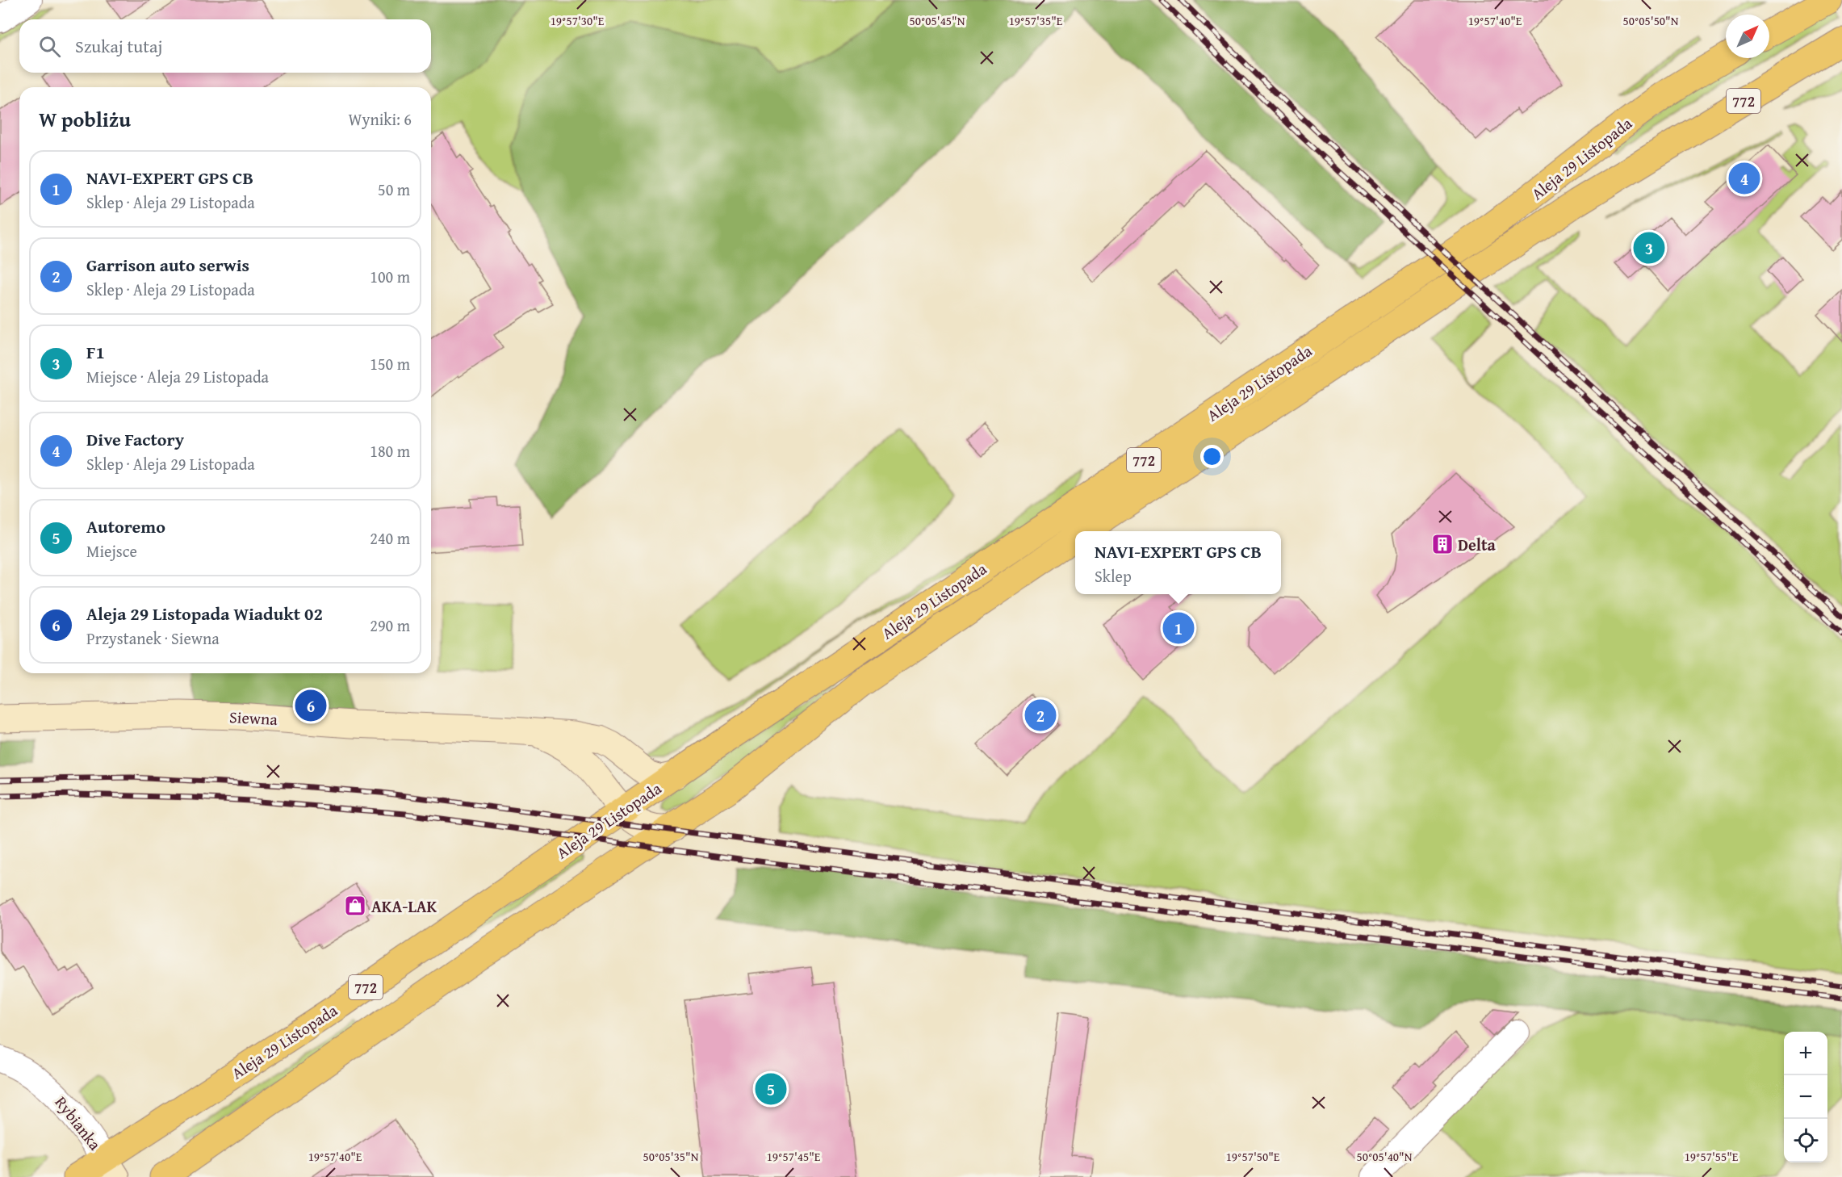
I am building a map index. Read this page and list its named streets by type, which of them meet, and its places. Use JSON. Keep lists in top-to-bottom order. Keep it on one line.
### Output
{"streets":{"main road":["772","Aleja 29 Listopada"],"street":["Siewna","Rybianka"]},"crossings":[["Aleja 29 Listopada","Siewna"],["Aleja 29 Listopada","Rybianka"]],"places":{"building":["Delta"],"shop":["AKA-LAK"]},"north":"top right","page":{"search":"Szukaj tutaj","heading":["W pobliżu","Wyniki: 6"],"list":[{"mark":"1","name":"NAVI-EXPERT GPS CB","note":"Sklep · Aleja 29 Listopada","value":"50 m"},{"mark":"2","name":"Garrison auto serwis","note":"Sklep · Aleja 29 Listopada","value":"100 m"},{"mark":"3","name":"F1","note":"Miejsce · Aleja 29 Listopada","value":"150 m"},{"mark":"4","name":"Dive Factory","note":"Sklep · Aleja 29 Listopada","value":"180 m"},{"mark":"5","name":"Autoremo","note":"Miejsce","value":"240 m"},{"mark":"6","name":"Aleja 29 Listopada Wiadukt 02","note":"Przystanek · Siewna","value":"290 m"}],"pins":["4","3","1","6","2","5"],"popup":["NAVI-EXPERT GPS CB","Sklep"],"map_buttons":["+","−"]},"coordinates":["19°57'30\"E","50°05'45\"N","19°57'35\"E","19°57'40\"E","50°05'50\"N","19°57'45\"E","19°57'50\"E","50°05'40\"N","19°57'55\"E","50°05'35\"N"]}
